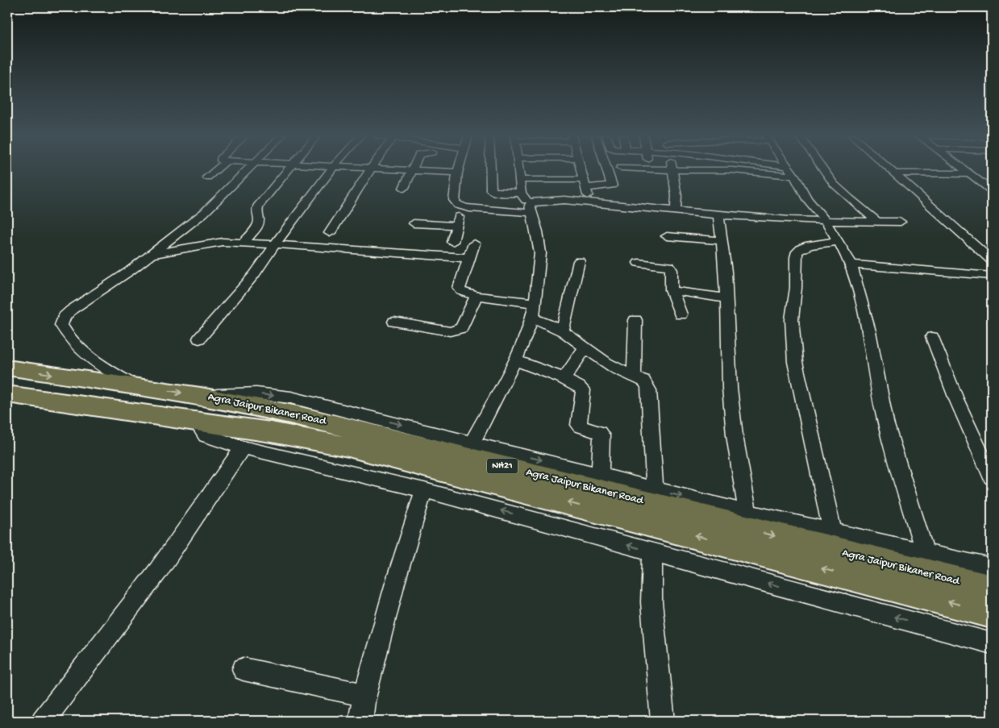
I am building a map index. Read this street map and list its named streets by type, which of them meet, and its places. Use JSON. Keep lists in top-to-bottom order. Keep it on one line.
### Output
{"streets":{"highway":["Agra Jaipur Bikaner Road","NH21"]}}
